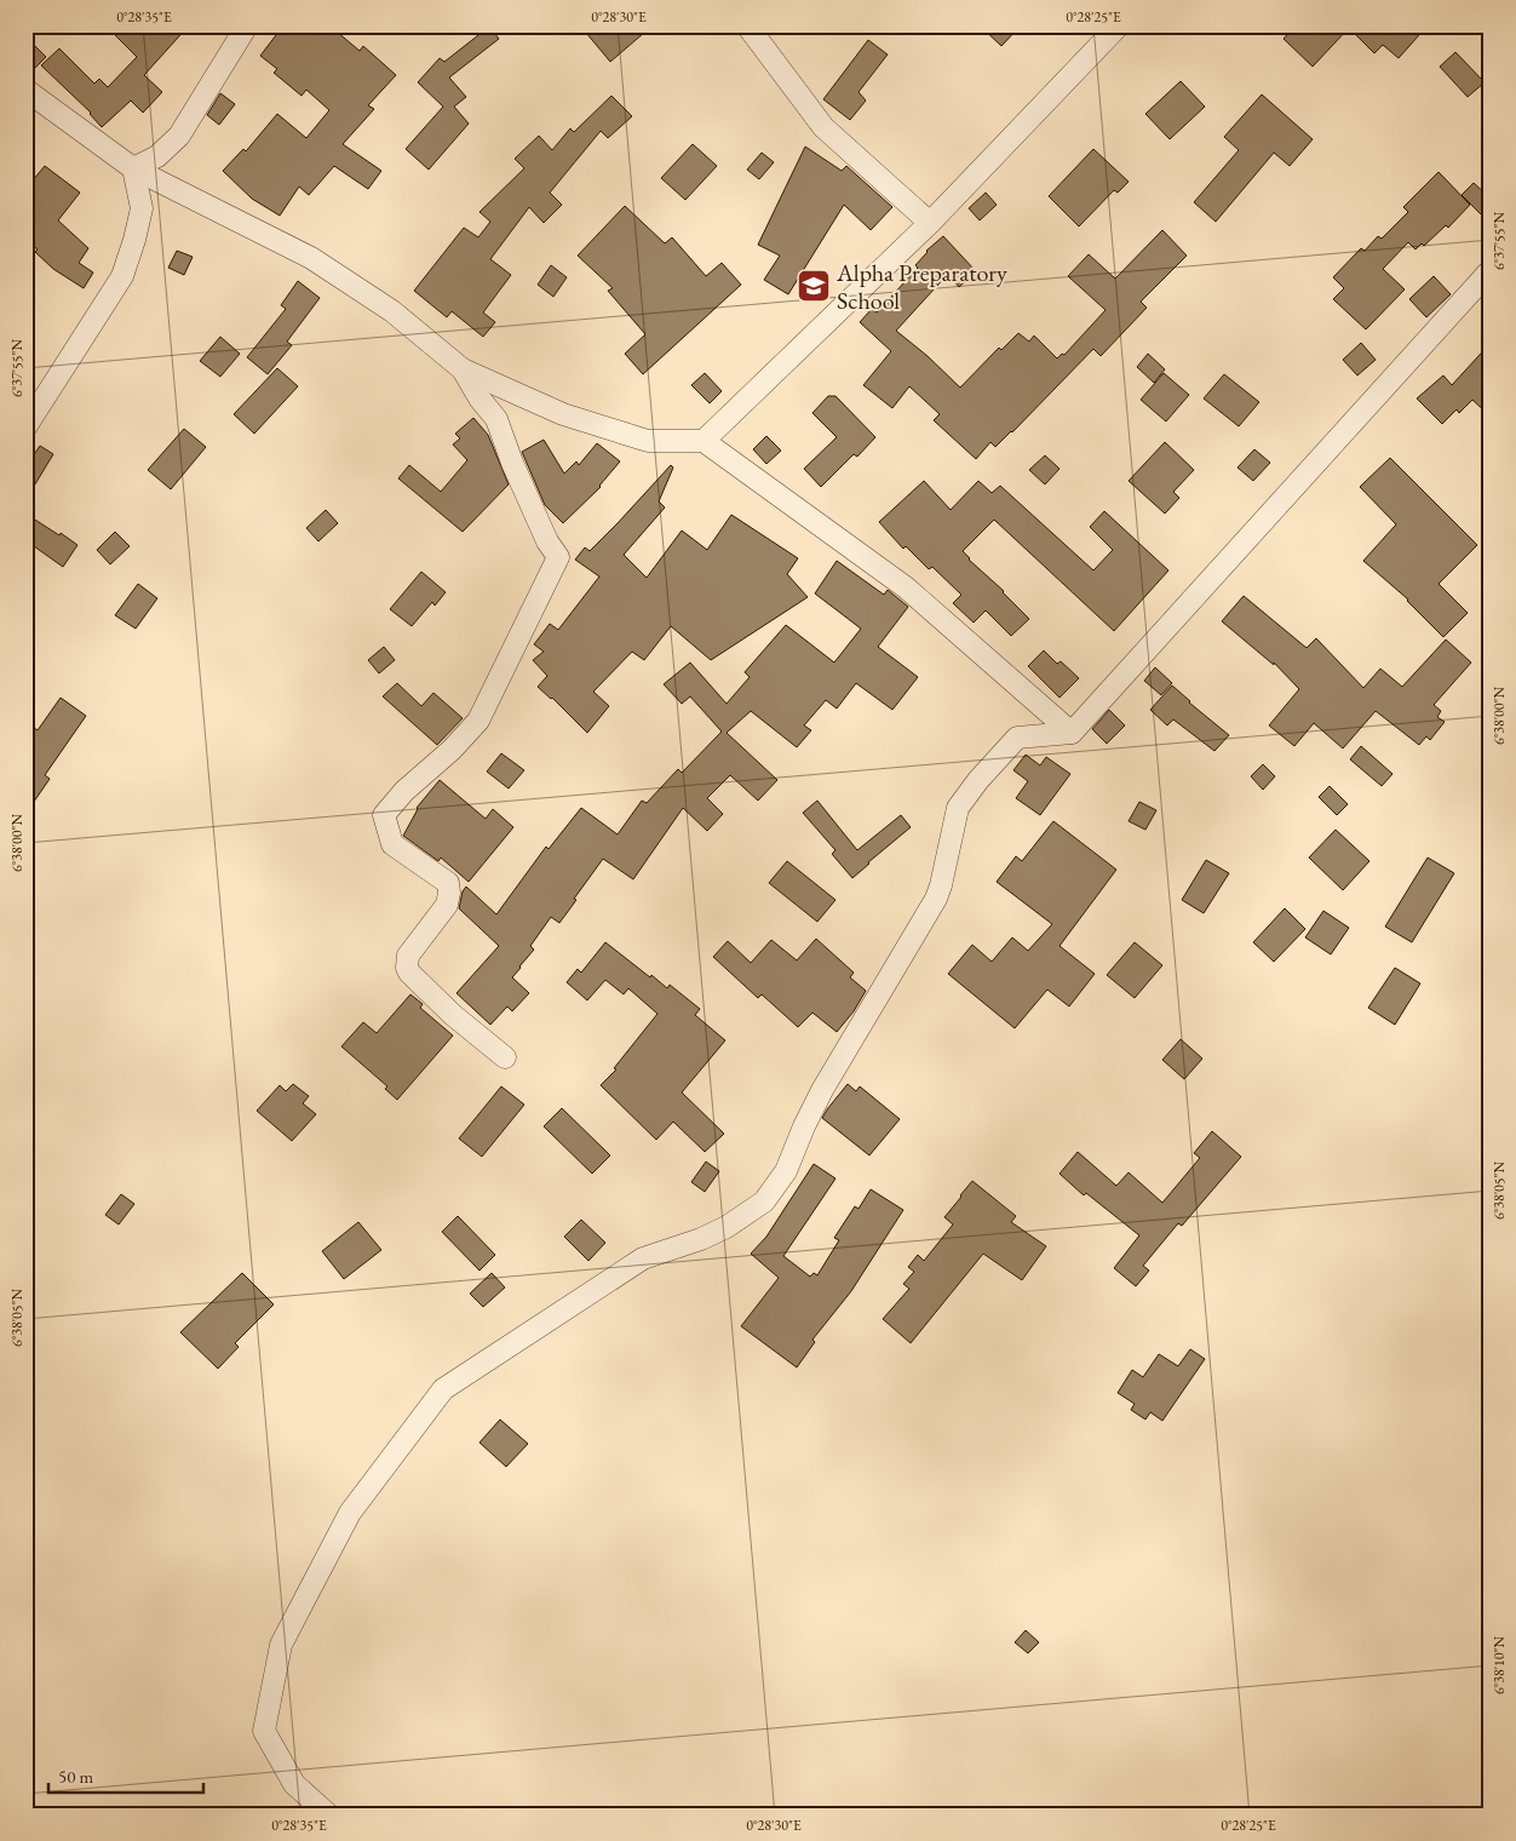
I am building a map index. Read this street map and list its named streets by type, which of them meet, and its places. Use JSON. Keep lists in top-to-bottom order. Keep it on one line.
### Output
{"places":{"school or university":["Alpha Preparatory School"]},"scale_bar":"50 m","coordinates":["0°28'35\"E","0°28'30\"E","0°28'25\"E","6°37'55\"N","6°38'00\"N","6°38'05\"N","6°38'10\"N"]}
